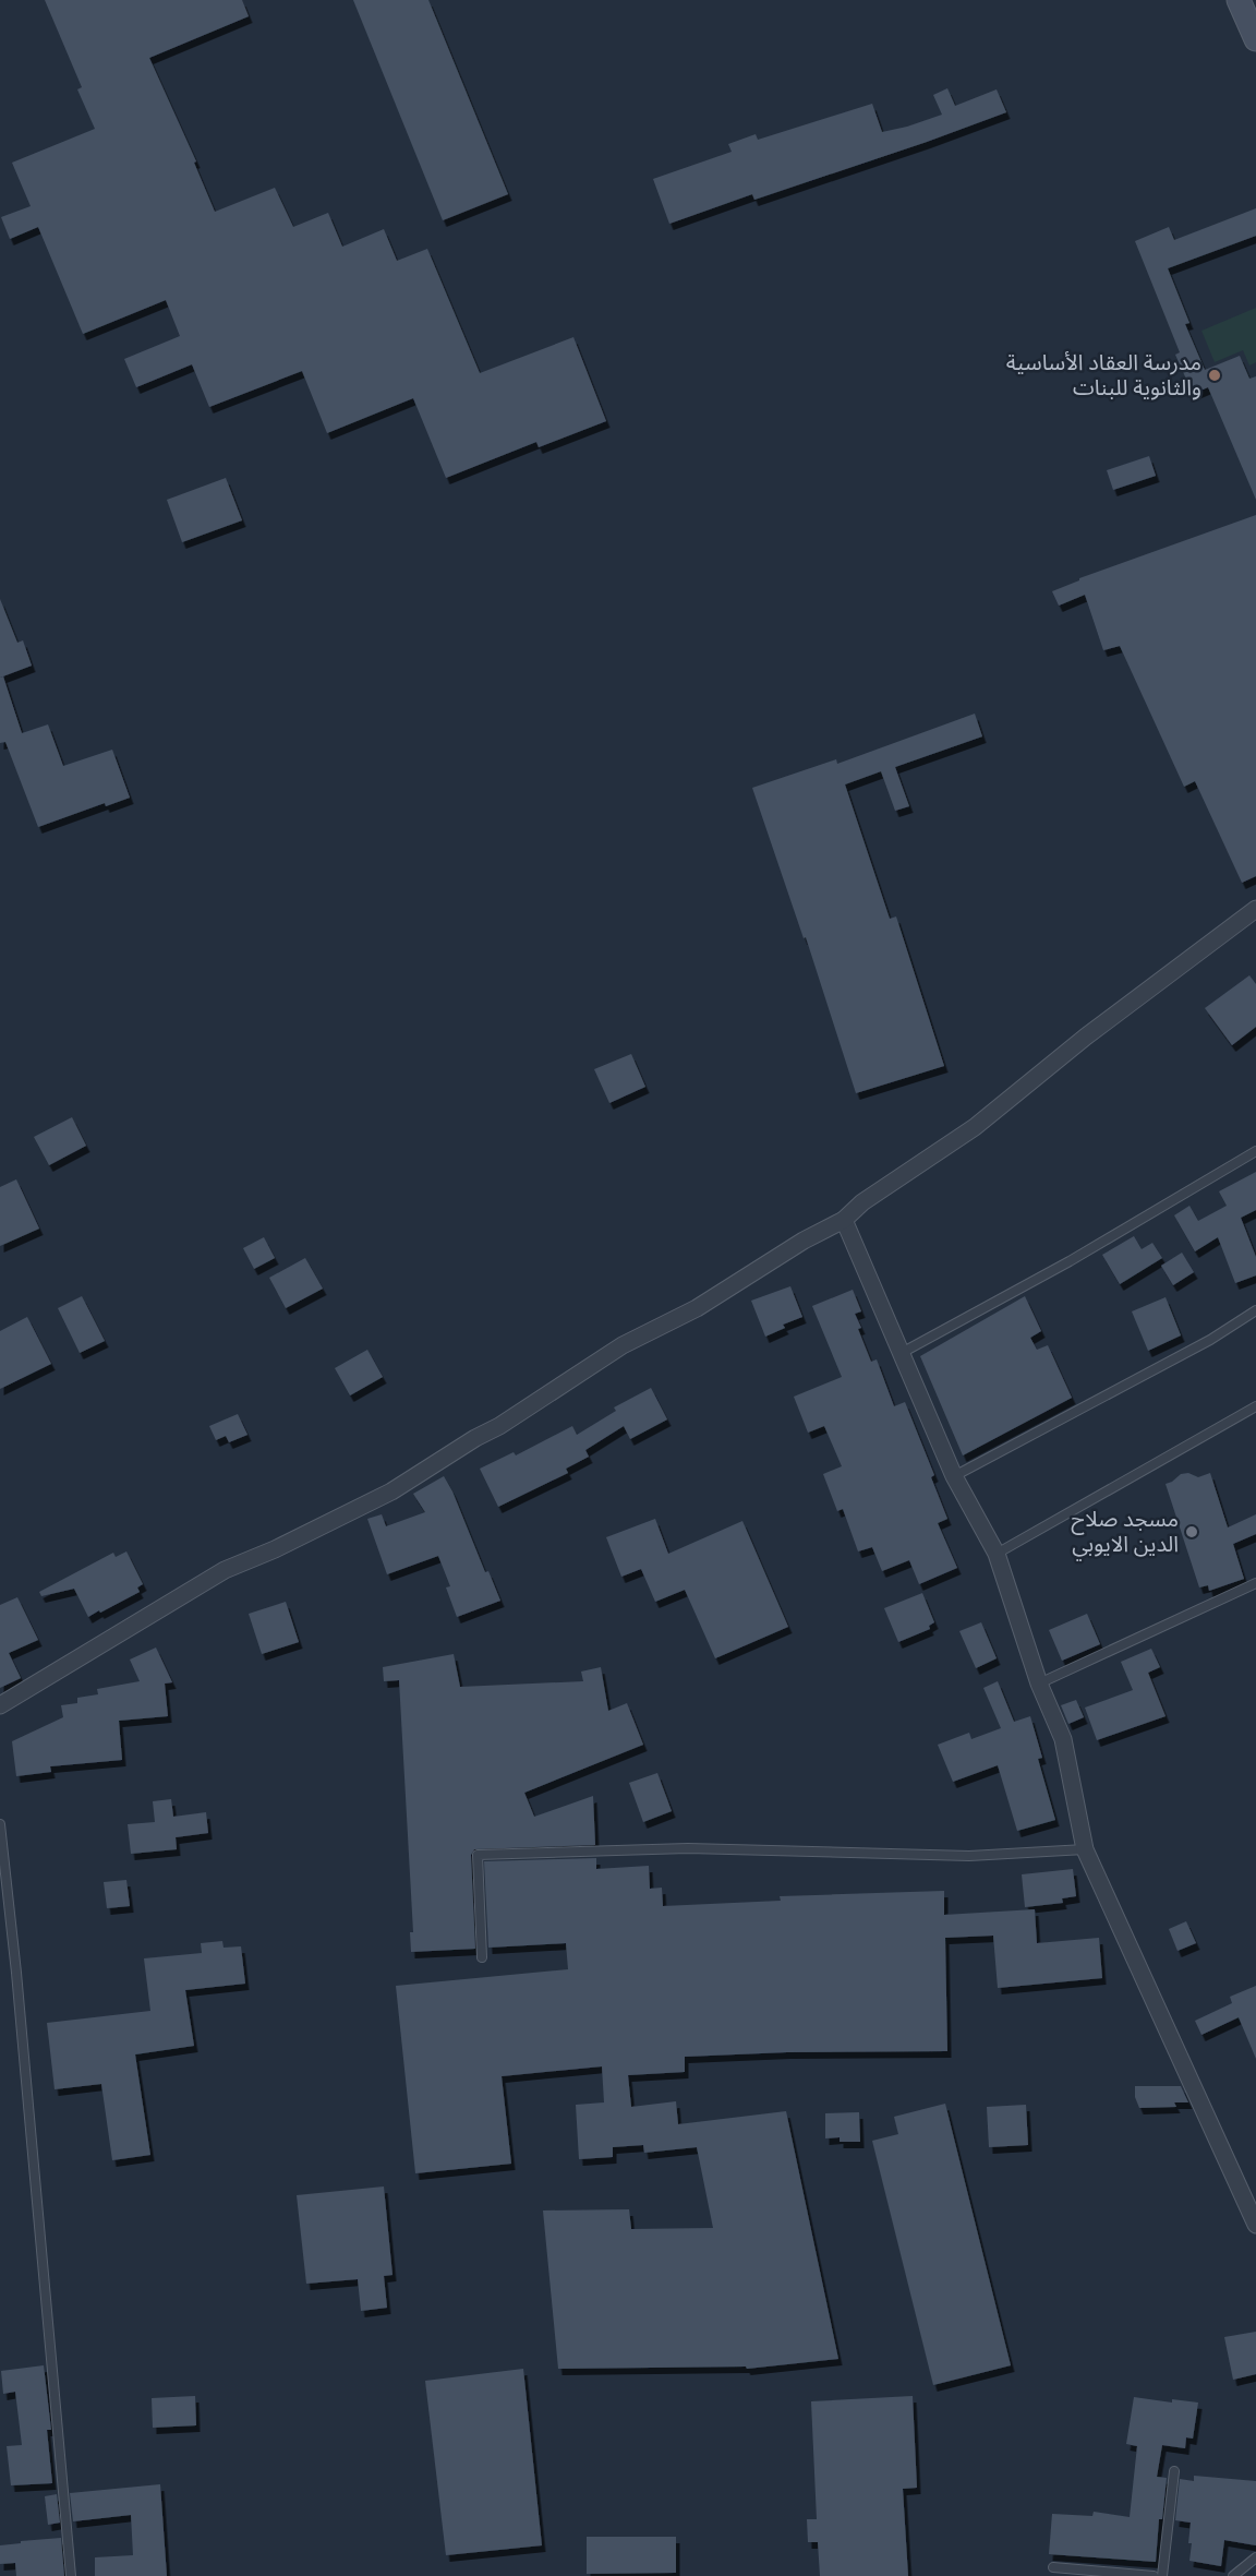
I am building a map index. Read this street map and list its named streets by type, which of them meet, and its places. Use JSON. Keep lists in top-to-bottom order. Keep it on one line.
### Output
{"places":["مدرسة العقاد الأساسية والثانوية للبنات","مسجد صلاح الدين الايوبي"]}
